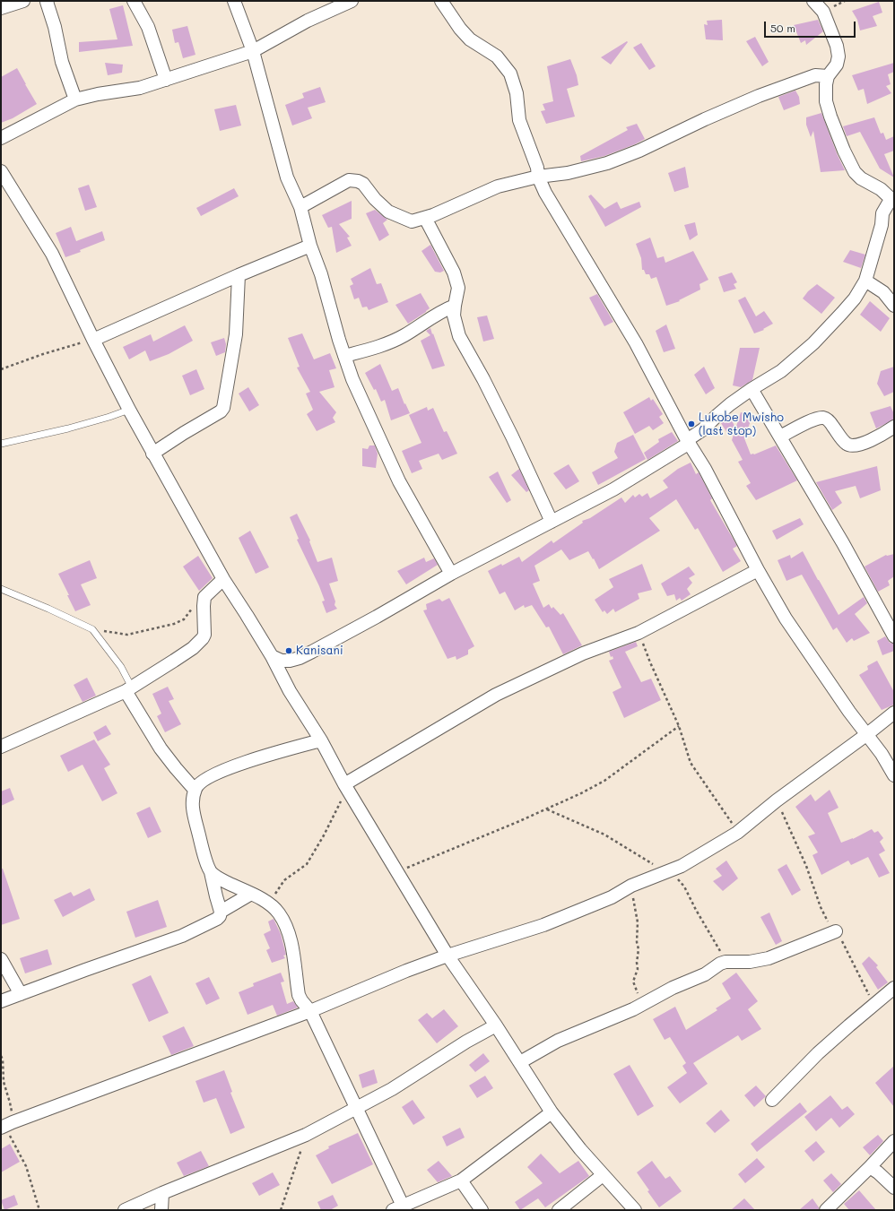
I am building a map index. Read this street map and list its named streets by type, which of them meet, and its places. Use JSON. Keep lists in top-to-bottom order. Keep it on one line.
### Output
{"places":["Lukobe Mwisho (last stop)","Kanisani"],"scale_bar":"50 m"}
